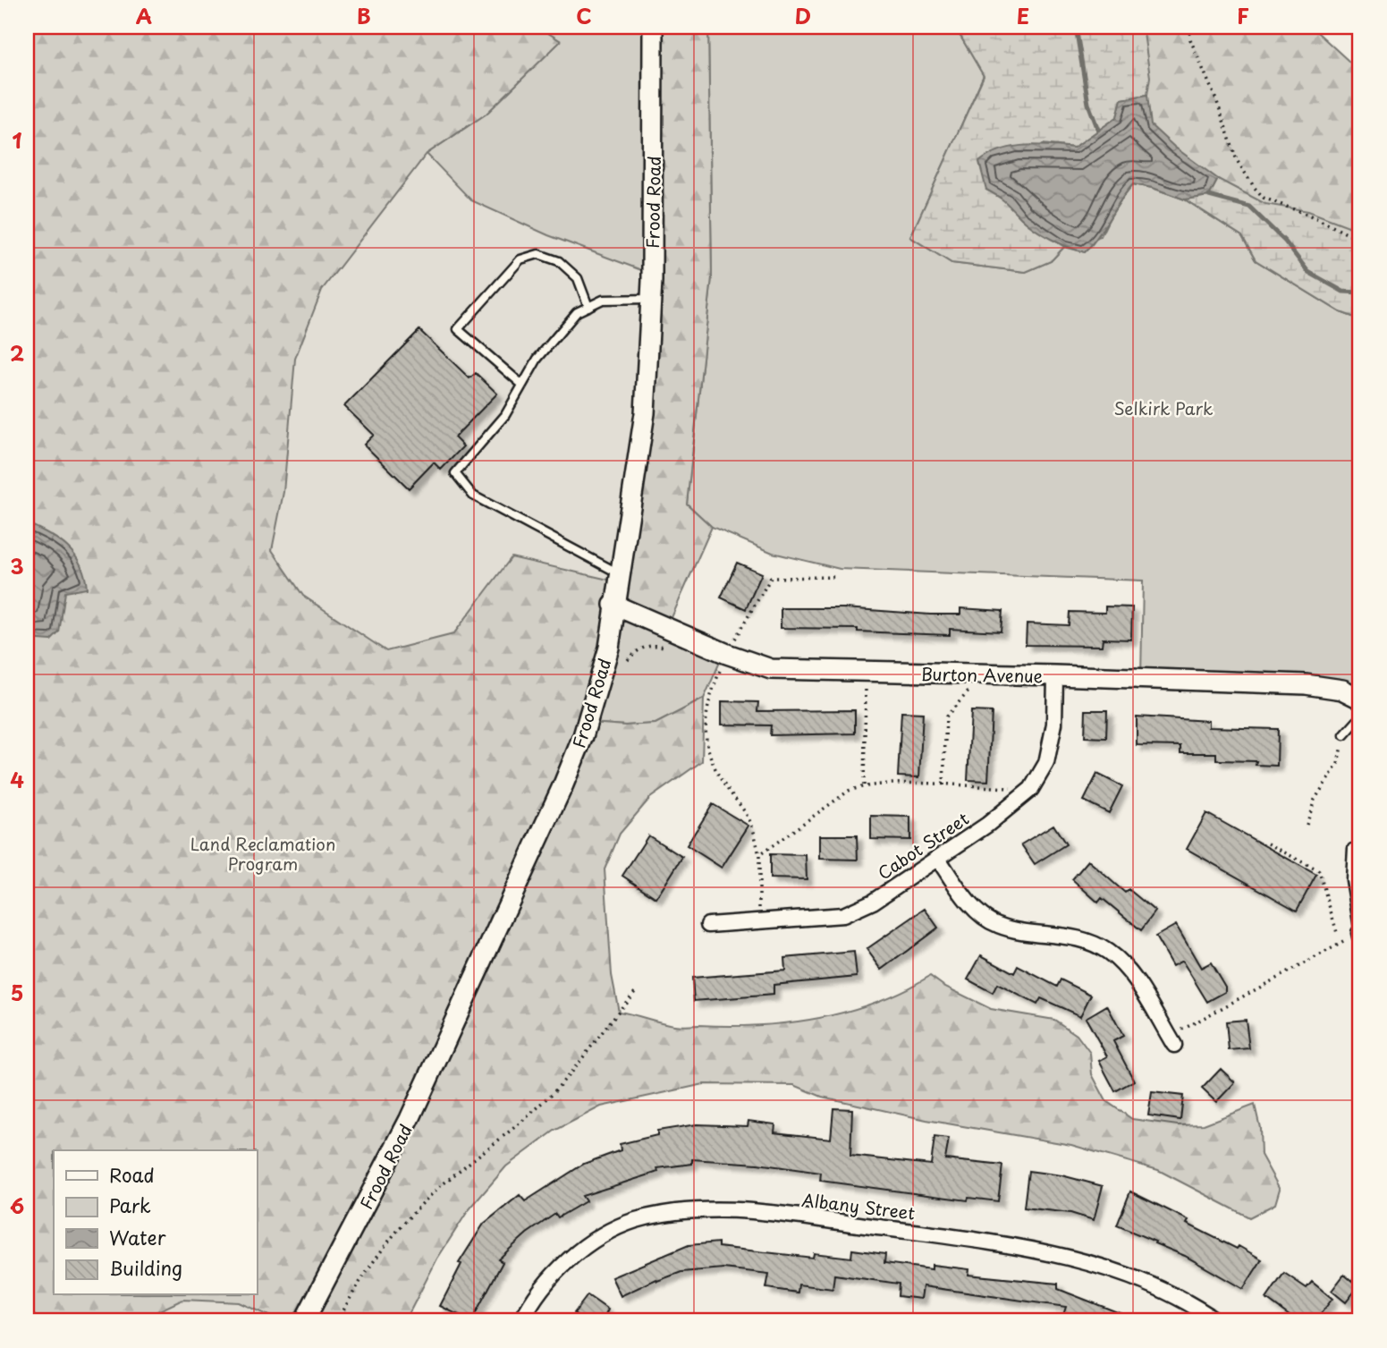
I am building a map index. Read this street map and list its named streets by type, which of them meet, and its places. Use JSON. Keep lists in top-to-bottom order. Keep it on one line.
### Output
{"streets":{"street":["Frood Road","Burton Avenue","Cabot Street","Albany Street"]},"crossings":[["Frood Road","Burton Avenue"],["Burton Avenue","Cabot Street"]],"parks":["Selkirk Park","Land Reclamation Program"],"legend":["Road","Park","Water","Building"],"grid":{"columns":["A","B","C","D","E","F"],"rows":["1","2","3","4","5","6"]}}
